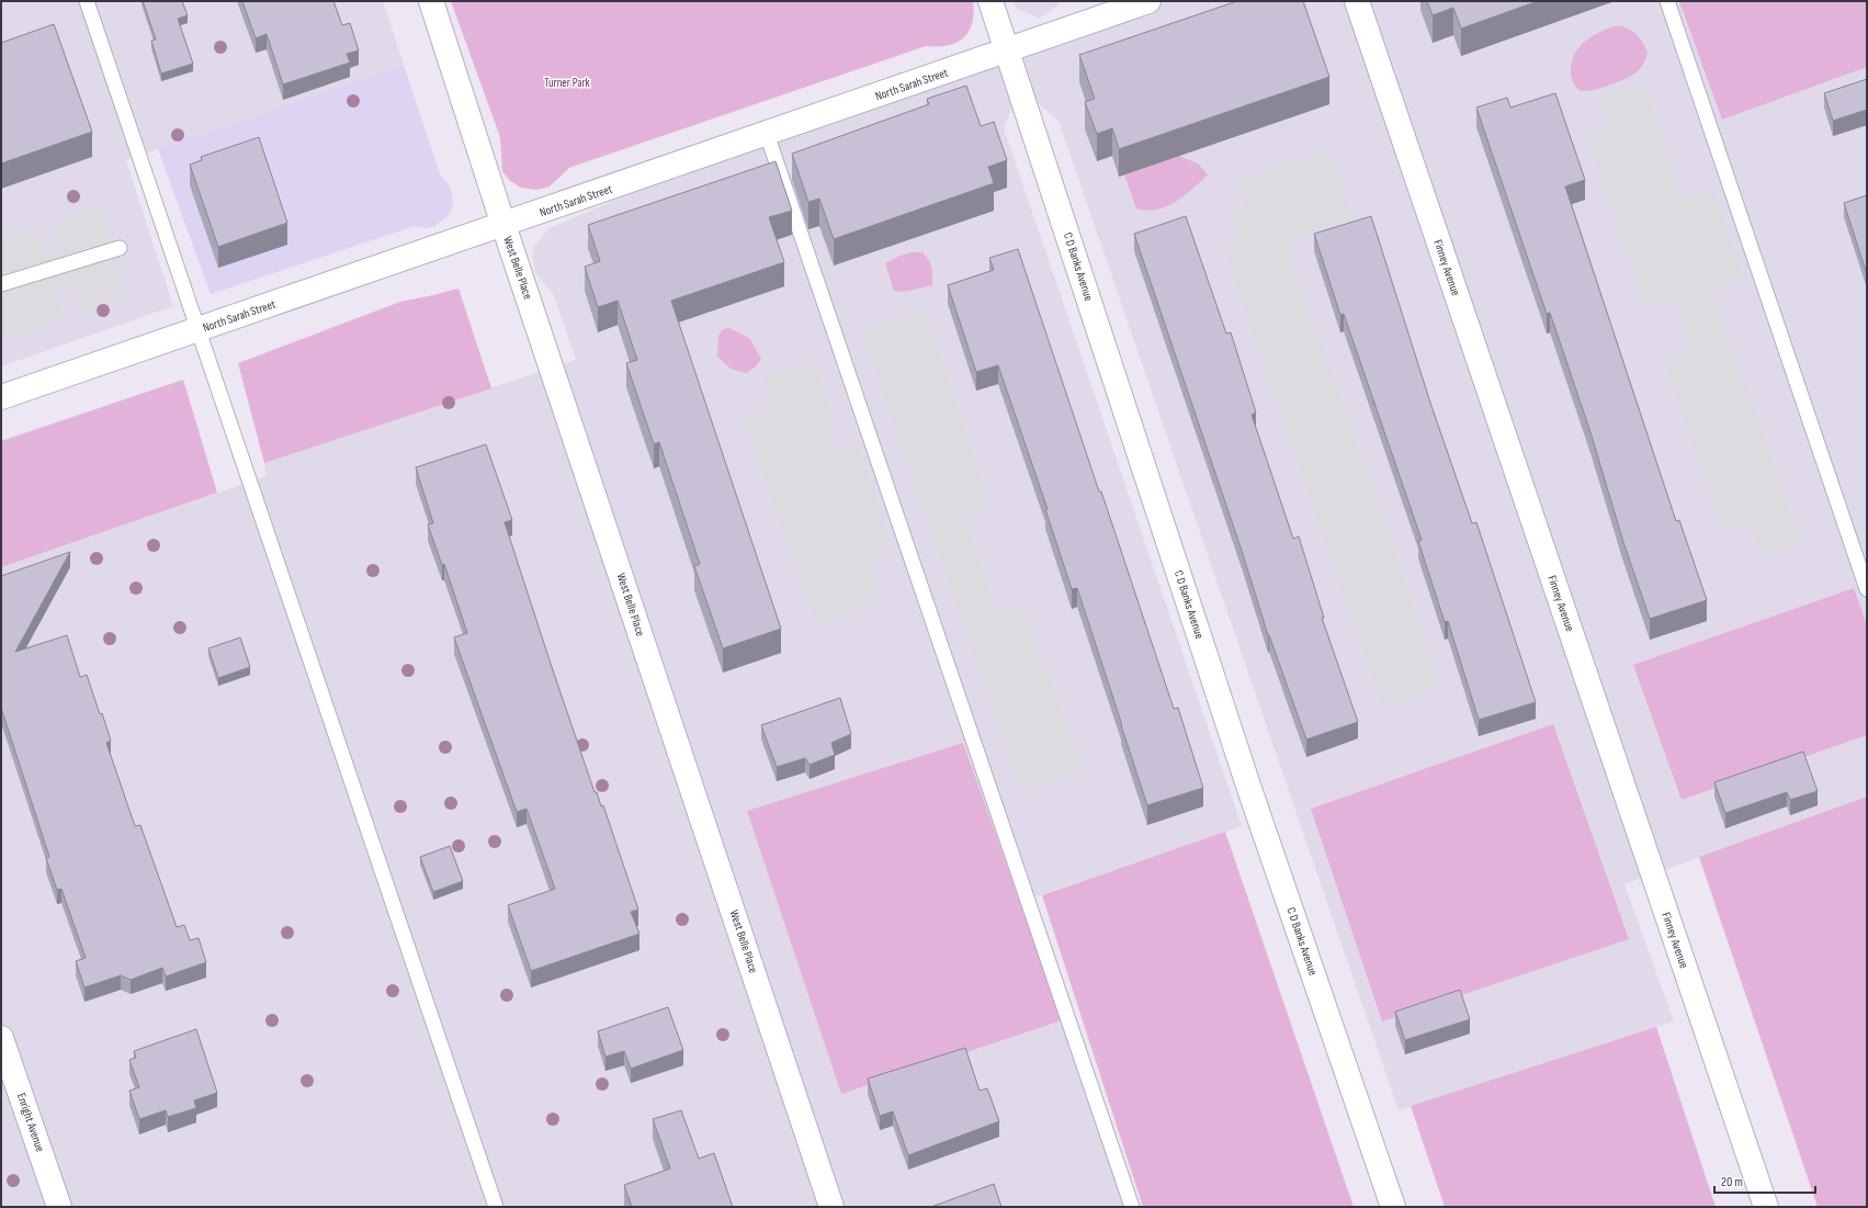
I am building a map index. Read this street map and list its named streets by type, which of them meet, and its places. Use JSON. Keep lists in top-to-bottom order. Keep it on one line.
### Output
{"streets":{"street":["North Sarah Street","C D Banks Avenue","West Belle Place","Finney Avenue","Enright Avenue"]},"crossings":[["North Sarah Street","C D Banks Avenue"],["North Sarah Street","West Belle Place"]],"parks":["Turner Park"],"scale_bar":"20 m"}
